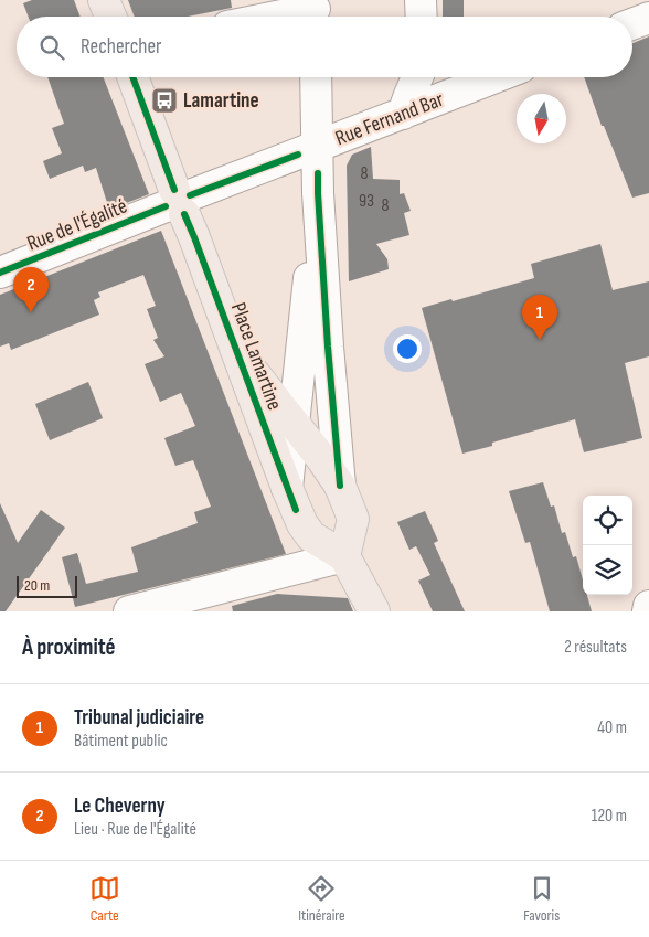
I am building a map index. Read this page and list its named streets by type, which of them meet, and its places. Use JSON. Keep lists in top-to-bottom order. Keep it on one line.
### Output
{"streets":{"main road":["Place Lamartine"],"street":["Rue Fernand Bar","Rue de l'Égalité"]},"crossings":[["Rue de l'Égalité","Place Lamartine"]],"places":{"bus stop":["Lamartine"]},"house_numbers":["8","93","8"],"scale_bar":"20 m","north":"bottom","page":{"search":"Rechercher","pins":["2","1"],"scale":"20 m","heading":["À proximité","2 résultats"],"list":[{"mark":"1","name":"Tribunal judiciaire","note":"Bâtiment public","value":"40 m"},{"mark":"2","name":"Le Cheverny","note":"Lieu · Rue de l'Égalité","value":"120 m"}],"nav":["Carte","Itinéraire","Favoris"]}}
